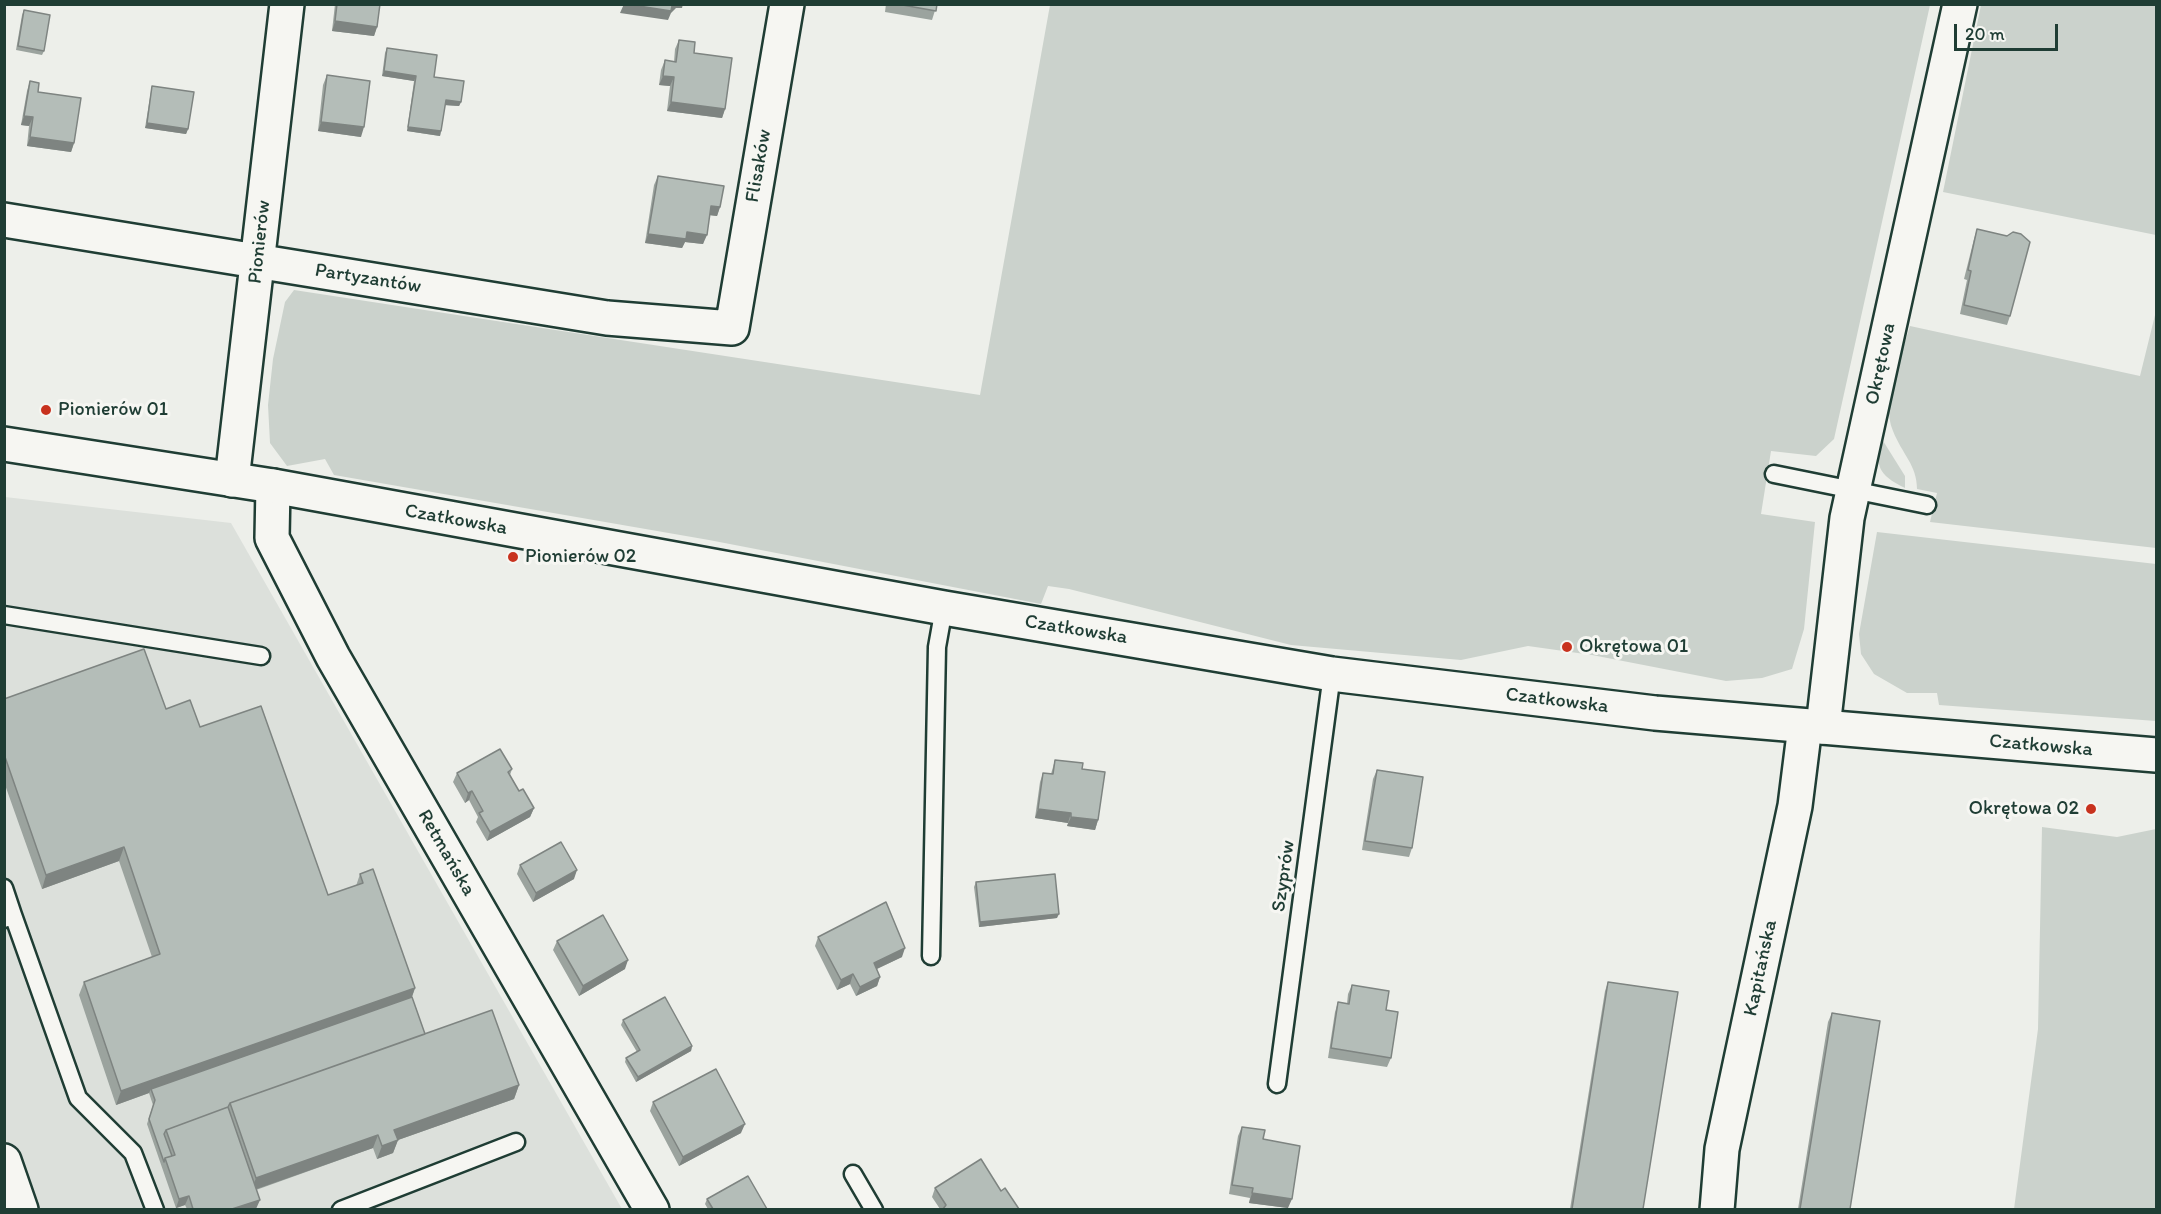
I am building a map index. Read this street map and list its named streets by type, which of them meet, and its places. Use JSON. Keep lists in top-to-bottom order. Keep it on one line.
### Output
{"streets":{"street":["Flisaków","Pionierów","Partyzantów","Okrętowa","Czatkowska","Retmańska","Kapitańska"],"lane":["Szyprów"]},"crossings":[["Flisaków","Partyzantów"],["Pionierów","Partyzantów"],["Pionierów","Czatkowska"],["Okrętowa","Czatkowska"],["Okrętowa","Kapitańska"],["Czatkowska","Retmańska"],["Czatkowska","Szyprów"],["Czatkowska","Kapitańska"]],"places":["Pionierów 01","Pionierów 02","Okrętowa 01","Okrętowa 02"],"scale_bar":"20 m"}
